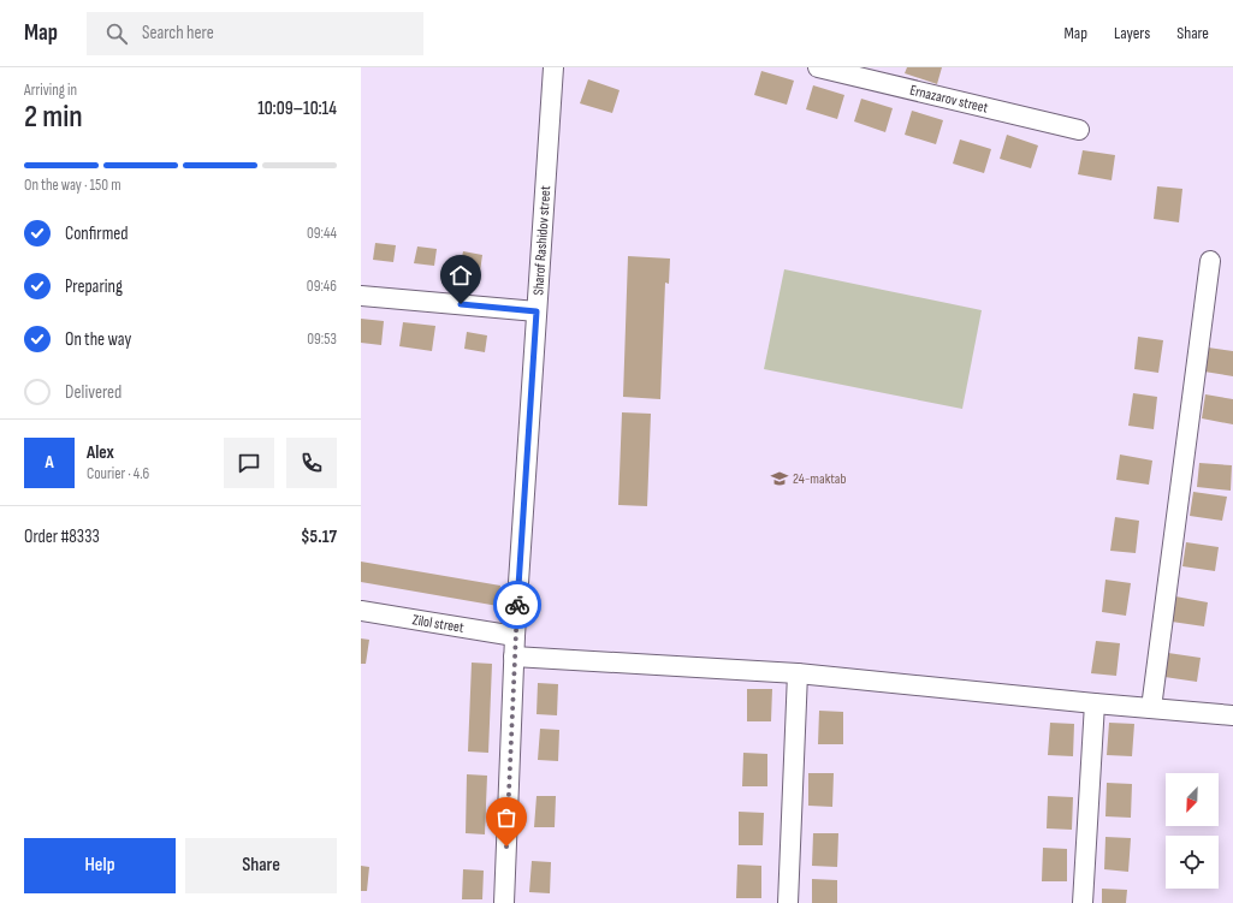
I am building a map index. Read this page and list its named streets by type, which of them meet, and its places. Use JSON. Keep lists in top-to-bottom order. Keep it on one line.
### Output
{"streets":{"street":["Ernazarov street","Sharof Rashidov street","Zilol street"]},"crossings":[["Sharof Rashidov street","Zilol street"]],"places":{"school or university":["24-maktab"]},"north":"bottom left","page":{"header":"Map","search":"Search here","nav":["Map","Layers","Share"],"heading":["2 min","Arriving in","10:09–10:14"],"panel":["Alex","Courier · 4.6","Order #8333","$5.17"],"bar":"On the way · 150 m","list":[["Confirmed","09:44"],["Preparing","09:46"],["On the way","09:53"],"Delivered"],"round":"A","buttons":["Help","Share"]}}
